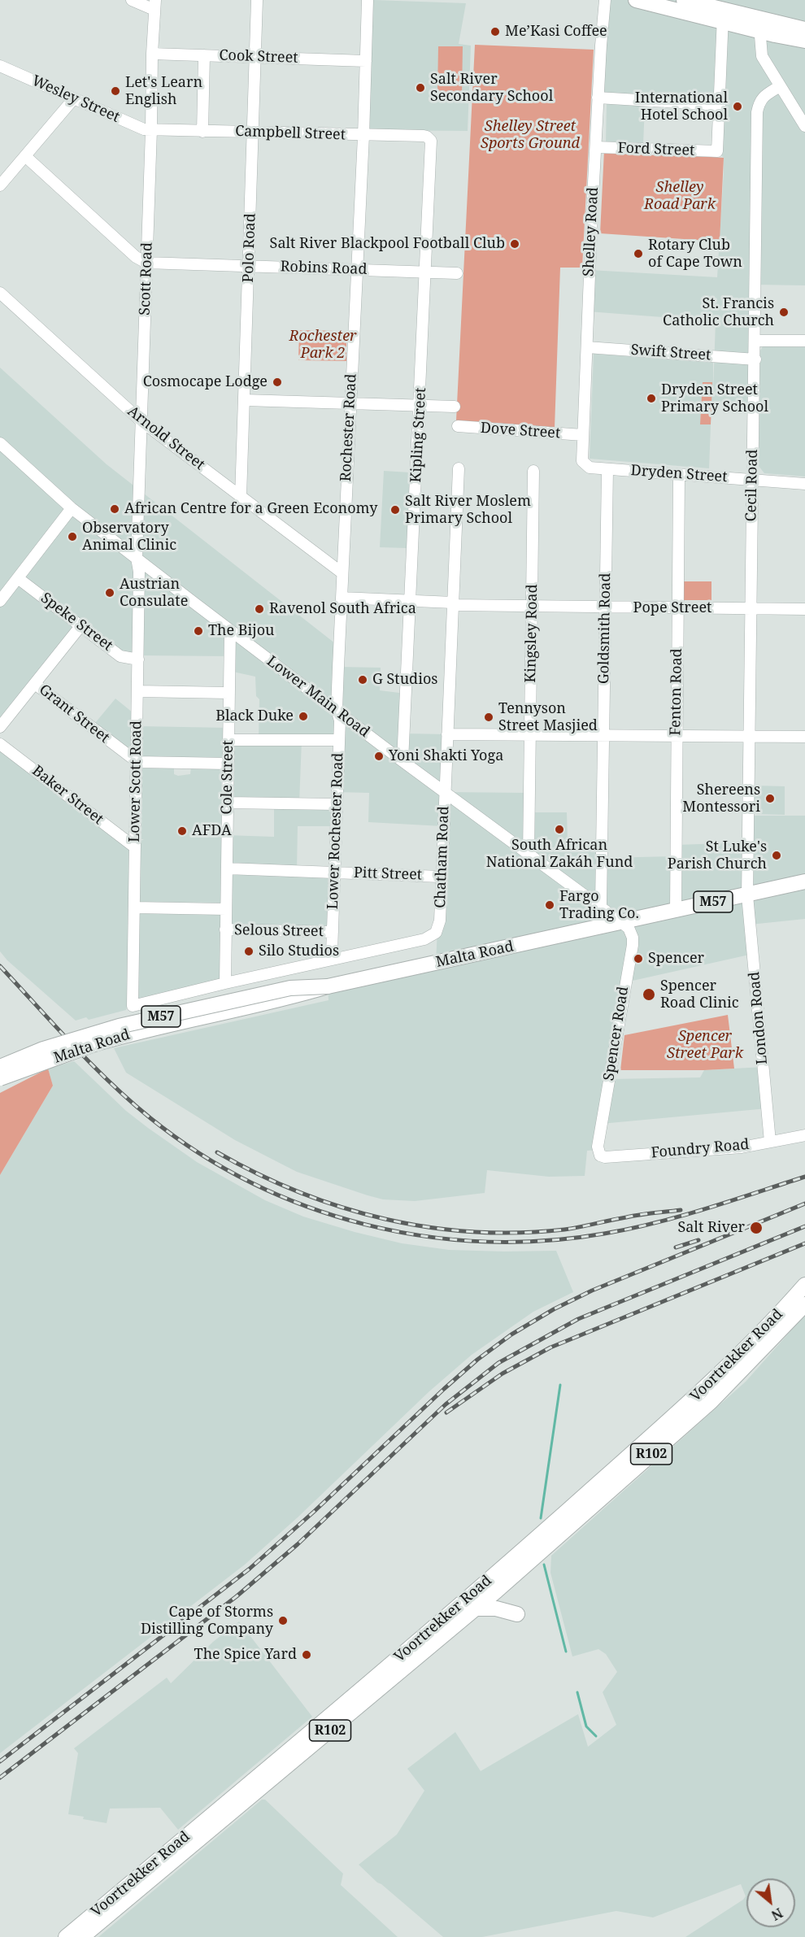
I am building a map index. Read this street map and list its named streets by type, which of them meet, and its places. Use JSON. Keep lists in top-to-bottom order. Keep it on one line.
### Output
{"streets":{"main road":["M57","Malta Road","Voortrekker Road","R102"],"street":["Cook Street","Wesley Street","Campbell Street","Ford Street","Shelley Road","Polo Road","Robins Road","Scott Road","Swift Street","Rochester Road","Dove Street","Kipling Street","Arnold Street","Dryden Street","Cecil Road","Pope Street","Speke Street","Goldsmith Road","Kingsley Road","Fenton Road","Lower Main Road","Grant Street","Cole Street","Lower Scott Road","Baker Street","Lower Rochester Road","Chatham Road","Pitt Street","Selous Street","London Road","Spencer Road","Foundry Road"]},"crossings":[["Cook Street","Polo Road"],["Cook Street","Scott Road"],["Cook Street","Rochester Road"],["Wesley Street","Campbell Street"],["Wesley Street","Scott Road"],["Campbell Street","Polo Road"],["Campbell Street","Scott Road"],["Campbell Street","Rochester Road"],["Campbell Street","Kipling Street"],["Ford Street","Shelley Road"],["Shelley Road","Swift Street"],["Shelley Road","Dove Street"],["Shelley Road","Dryden Street"],["Polo Road","Robins Road"],["Polo Road","Arnold Street"],["Robins Road","Scott Road"],["Robins Road","Rochester Road"],["Robins Road","Kipling Street"],["Scott Road","Arnold Street"],["Scott Road","Lower Main Road"],["Scott Road","Lower Scott Road"],["Swift Street","Cecil Road"],["Rochester Road","Arnold Street"],["Rochester Road","Pope Street"],["Rochester Road","Lower Main Road"],["Rochester Road","Lower Rochester Road"],["Kipling Street","Pope Street"],["Kipling Street","Lower Main Road"],["Dryden Street","Cecil Road"],["Dryden Street","Goldsmith Road"],["Dryden Street","Fenton Road"],["Cecil Road","Pope Street"],["Cecil Road","M57"],["Cecil Road","London Road"],["Pope Street","Goldsmith Road"],["Pope Street","Kingsley Road"],["Pope Street","Fenton Road"],["Pope Street","Chatham Road"],["Speke Street","Lower Scott Road"],["Goldsmith Road","Lower Main Road"],["Kingsley Road","Lower Main Road"],["Fenton Road","M57"],["Lower Main Road","Cole Street"],["Lower Main Road","Lower Scott Road"],["Lower Main Road","Lower Rochester Road"],["Lower Main Road","Chatham Road"],["Lower Main Road","M57"],["Lower Main Road","Malta Road"],["Lower Main Road","Spencer Road"],["Grant Street","Lower Scott Road"],["Cole Street","Chatham Road"],["Cole Street","Pitt Street"],["Cole Street","Selous Street"],["Lower Scott Road","Baker Street"],["Lower Scott Road","Chatham Road"],["Lower Rochester Road","Pitt Street"],["Lower Rochester Road","Selous Street"],["Chatham Road","Pitt Street"],["M57","Malta Road"],["M57","London Road"],["M57","Spencer Road"],["Malta Road","Spencer Road"],["London Road","Foundry Road"],["Spencer Road","Foundry Road"]],"parks":["Shelley Street Sports Ground","Shelley Road Park","Rochester Park 2","Spencer Street Park"],"places":["Me’Kasi Coffee","Salt River Secondary School","Let's Learn English","International Hotel School","Salt River Blackpool Football Club","Rotary Club of Cape Town","St. Francis Catholic Church","Cosmocape Lodge","Dryden Street Primary School","African Centre for a Green Economy","Salt River Moslem Primary School","Observatory Animal Clinic","Austrian Consulate","Ravenol South Africa","The Bijou","G Studios","Black Duke","Tennyson Street Masjied","Yoni Shakti Yoga","Shereens Montessori","South African National Zakáh Fund","AFDA","St Luke's Parish Church","Fargo Trading Co.","Silo Studios","Spencer","Spencer Road Clinic","Salt River","Cape of Storms Distilling Company","The Spice Yard"],"north":"bottom right"}
